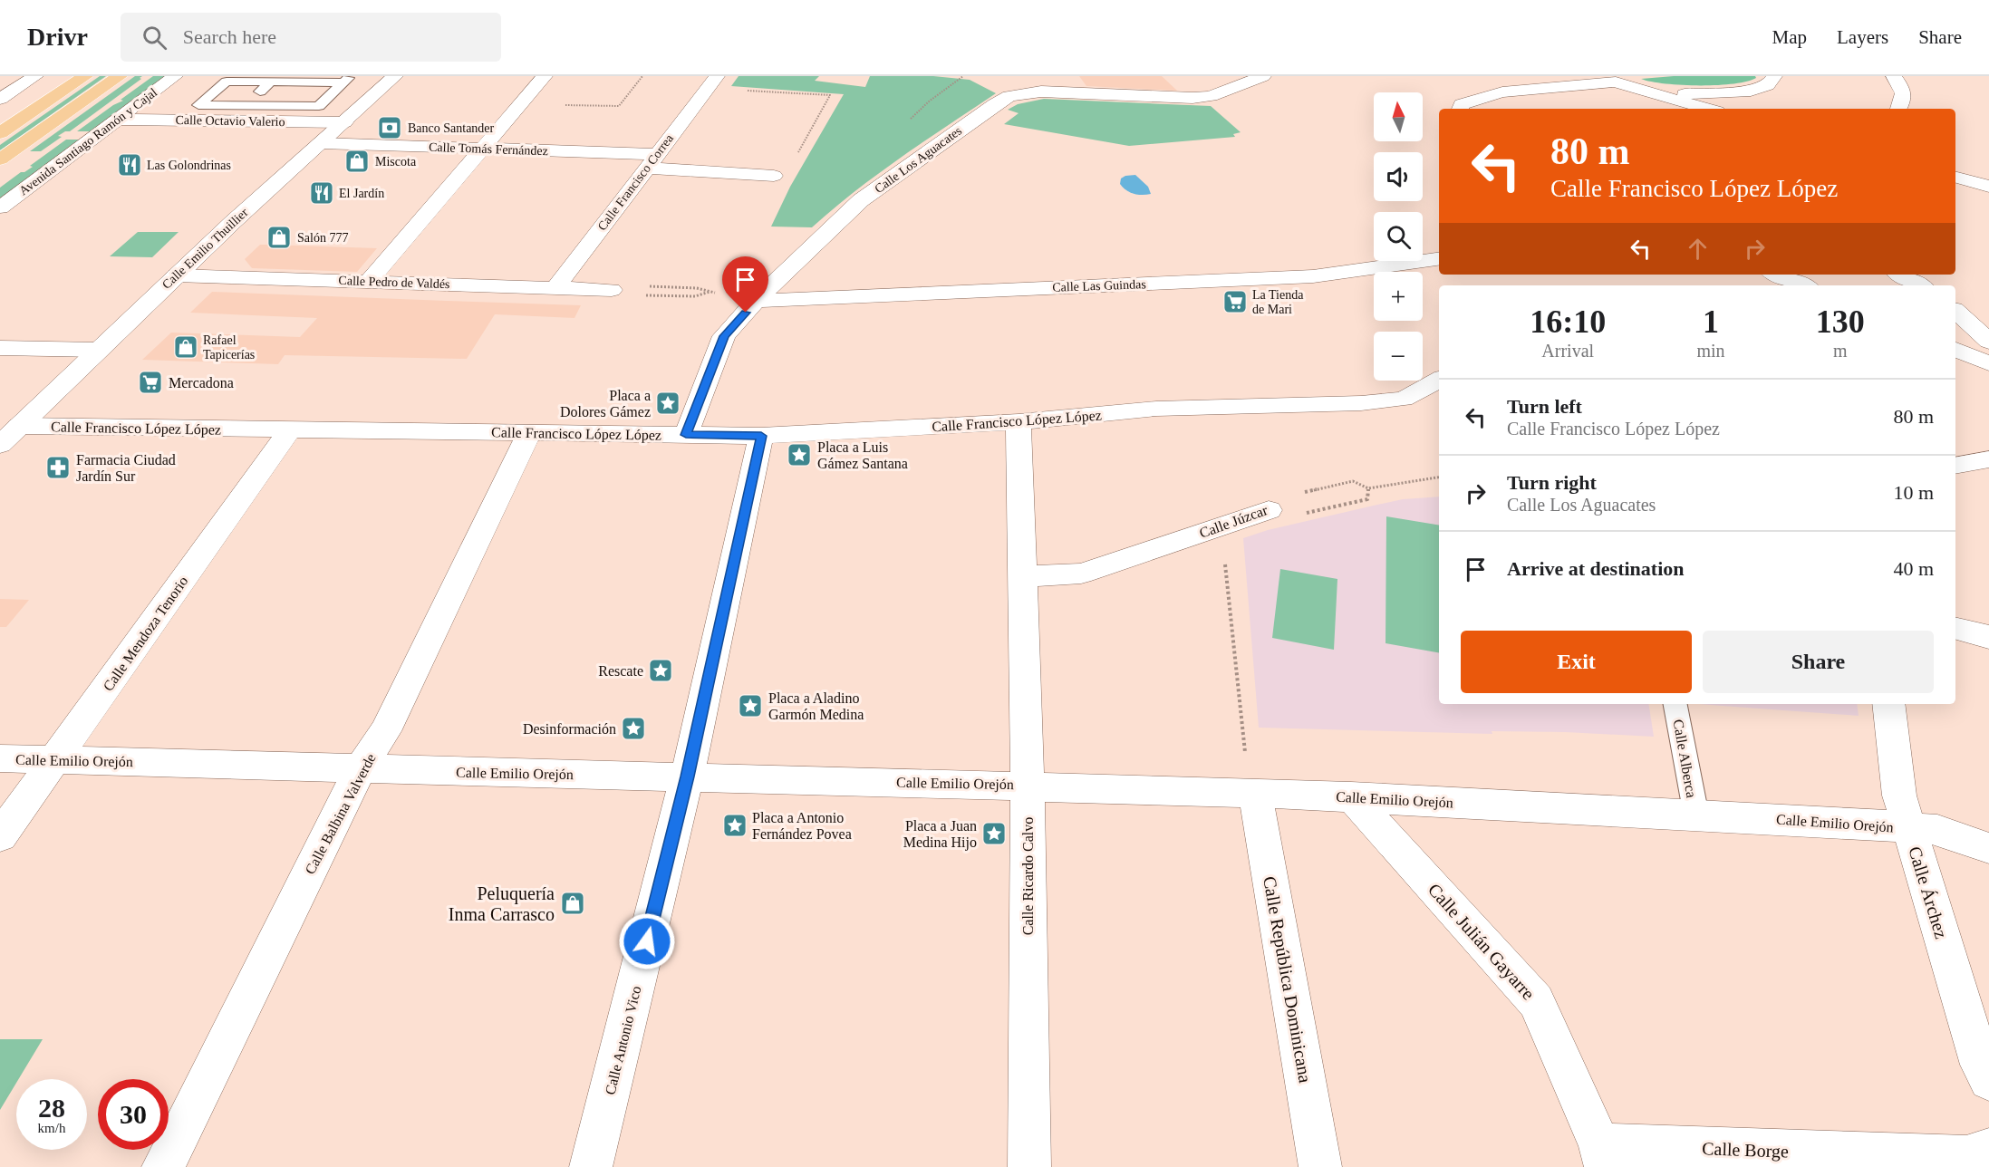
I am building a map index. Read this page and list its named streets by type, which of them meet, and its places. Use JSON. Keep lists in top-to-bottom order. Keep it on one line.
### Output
{"streets":{"street":["Calle Octavio Valerio","Avenida Santiago Ramón y Cajal","Calle Tomás Fernández","Calle Los Aguacates","Calle Francisco Correa","Calle Emilio Thuillier","Calle Pedro de Valdés","Calle Las Guindas","Calle Francisco López López","Calle Júzcar","Calle Mendoza Tenorio","Calle Emilio Orejón","Calle Balbina Valverde","Calle Ricardo Calvo","Calle Árchez","Calle Julián Gayarre","Calle República Dominicana","Calle Antonio Vico","Calle Borge"],"lane":["Calle Alberca"]},"crossings":[["Calle Octavio Valerio","Avenida Santiago Ramón y Cajal"],["Calle Octavio Valerio","Calle Emilio Thuillier"],["Calle Tomás Fernández","Calle Francisco Correa"],["Calle Tomás Fernández","Calle Emilio Thuillier"],["Calle Los Aguacates","Calle Las Guindas"],["Calle Los Aguacates","Calle Francisco López López"],["Calle Francisco Correa","Calle Pedro de Valdés"],["Calle Emilio Thuillier","Calle Pedro de Valdés"],["Calle Emilio Thuillier","Calle Francisco López López"],["Calle Francisco López López","Calle Mendoza Tenorio"],["Calle Francisco López López","Calle Balbina Valverde"],["Calle Francisco López López","Calle Ricardo Calvo"],["Calle Francisco López López","Calle Antonio Vico"],["Calle Júzcar","Calle Ricardo Calvo"],["Calle Mendoza Tenorio","Calle Emilio Orejón"],["Calle Alberca","Calle Emilio Orejón"],["Calle Emilio Orejón","Calle Balbina Valverde"],["Calle Emilio Orejón","Calle Ricardo Calvo"],["Calle Emilio Orejón","Calle Árchez"],["Calle Emilio Orejón","Calle Julián Gayarre"],["Calle Emilio Orejón","Calle República Dominicana"],["Calle Emilio Orejón","Calle Antonio Vico"],["Calle Julián Gayarre","Calle Borge"]],"places":{"bank":["Banco Santander"],"shop":["Miscota","Salón 777","Rafael Tapicerías","Peluquería Inma Carrasco"],"restaurant":["Las Golondrinas","El Jardín"],"supermarket":["La Tienda de Mari","Mercadona"],"place":["Placa a Dolores Gámez","Placa a Luis Gámez Santana","Rescate","Placa a Aladino Garmón Medina","Desinformación","Placa a Antonio Fernández Povea","Placa a Juan Medina Hijo"],"pharmacy":["Farmacia Ciudad Jardín Sur"]},"north":"top","page":{"header":"Drivr","search":"Search here","nav":["Map","Layers","Share"],"map_buttons":["+","−"],"turn":["80 m","Calle Francisco López López"],"eta":["16:10","Arrival","1","min","130","m"],"list":[{"name":"Turn left","note":"Calle Francisco López López","value":"80 m"},{"name":"Turn right","note":"Calle Los Aguacates","value":"10 m"},{"name":"Arrive at destination","value":"40 m"}],"buttons":["Exit","Share"],"speed":"28 km/h","limit":"30"}}
